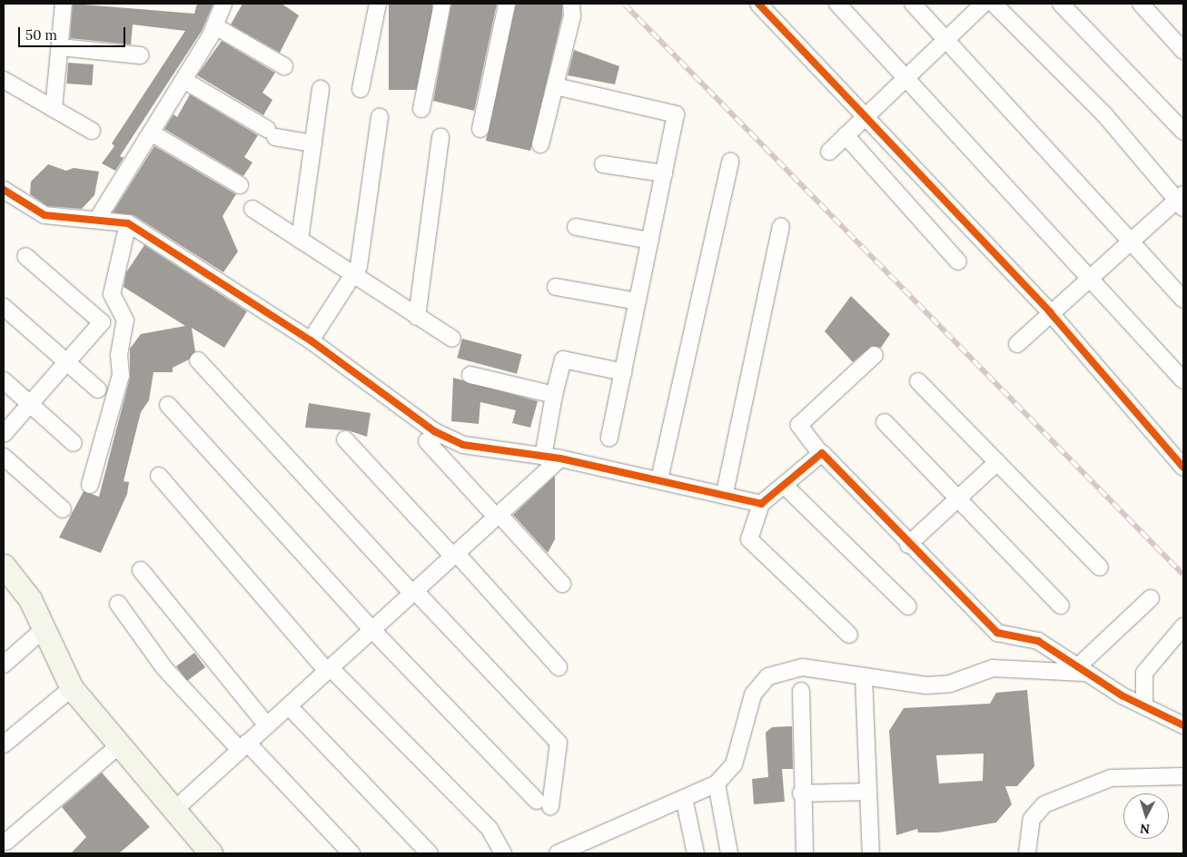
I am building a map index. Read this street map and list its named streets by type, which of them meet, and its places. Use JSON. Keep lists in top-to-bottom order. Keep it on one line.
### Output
{"scale_bar":"50 m","north":"bottom"}
